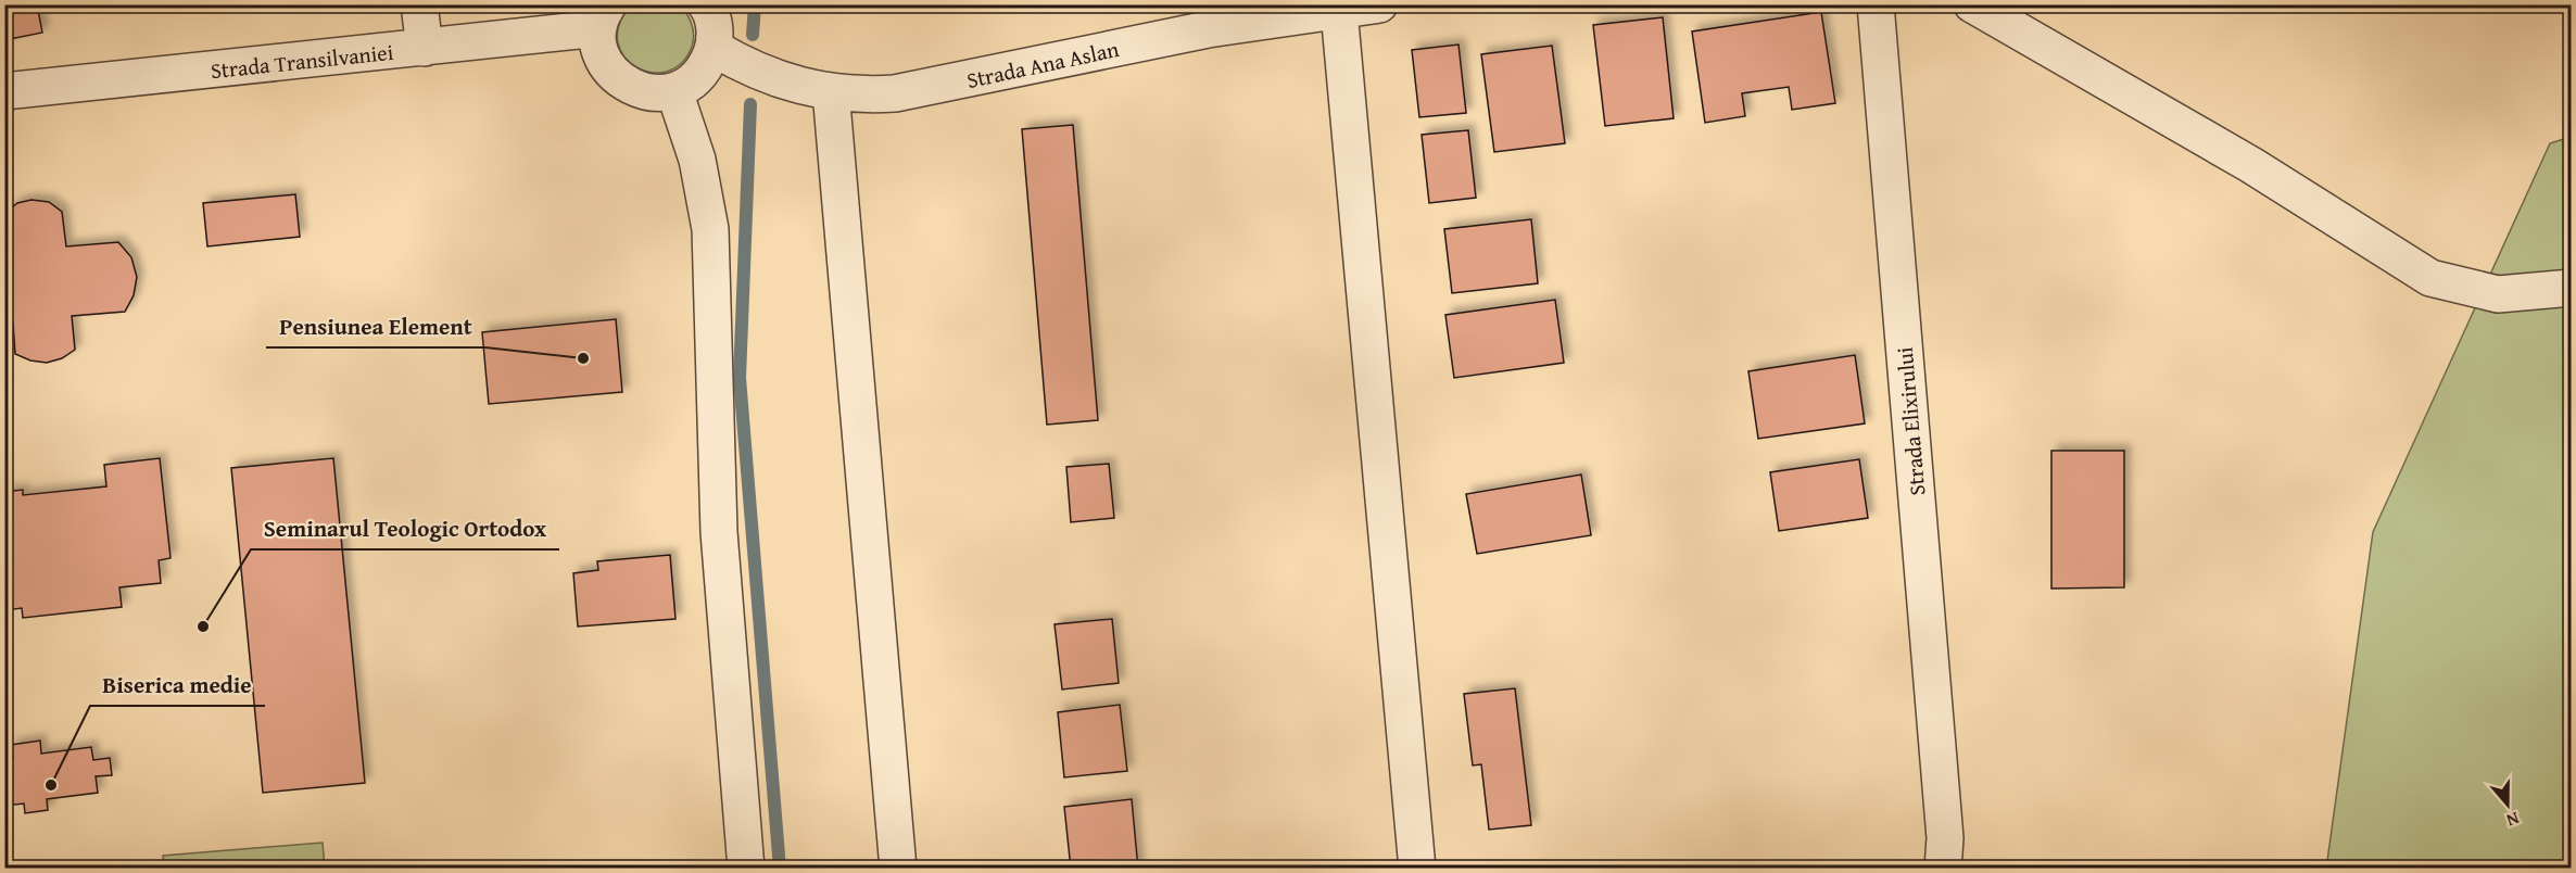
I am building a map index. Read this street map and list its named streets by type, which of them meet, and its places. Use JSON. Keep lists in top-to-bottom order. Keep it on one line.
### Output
{"streets":{"street":["Strada Transilvaniei","Strada Ana Aslan","Strada Elixirului"]},"places":["Pensiunea Element","Seminarul Teologic Ortodox","Biserica medie"],"north":"bottom"}
